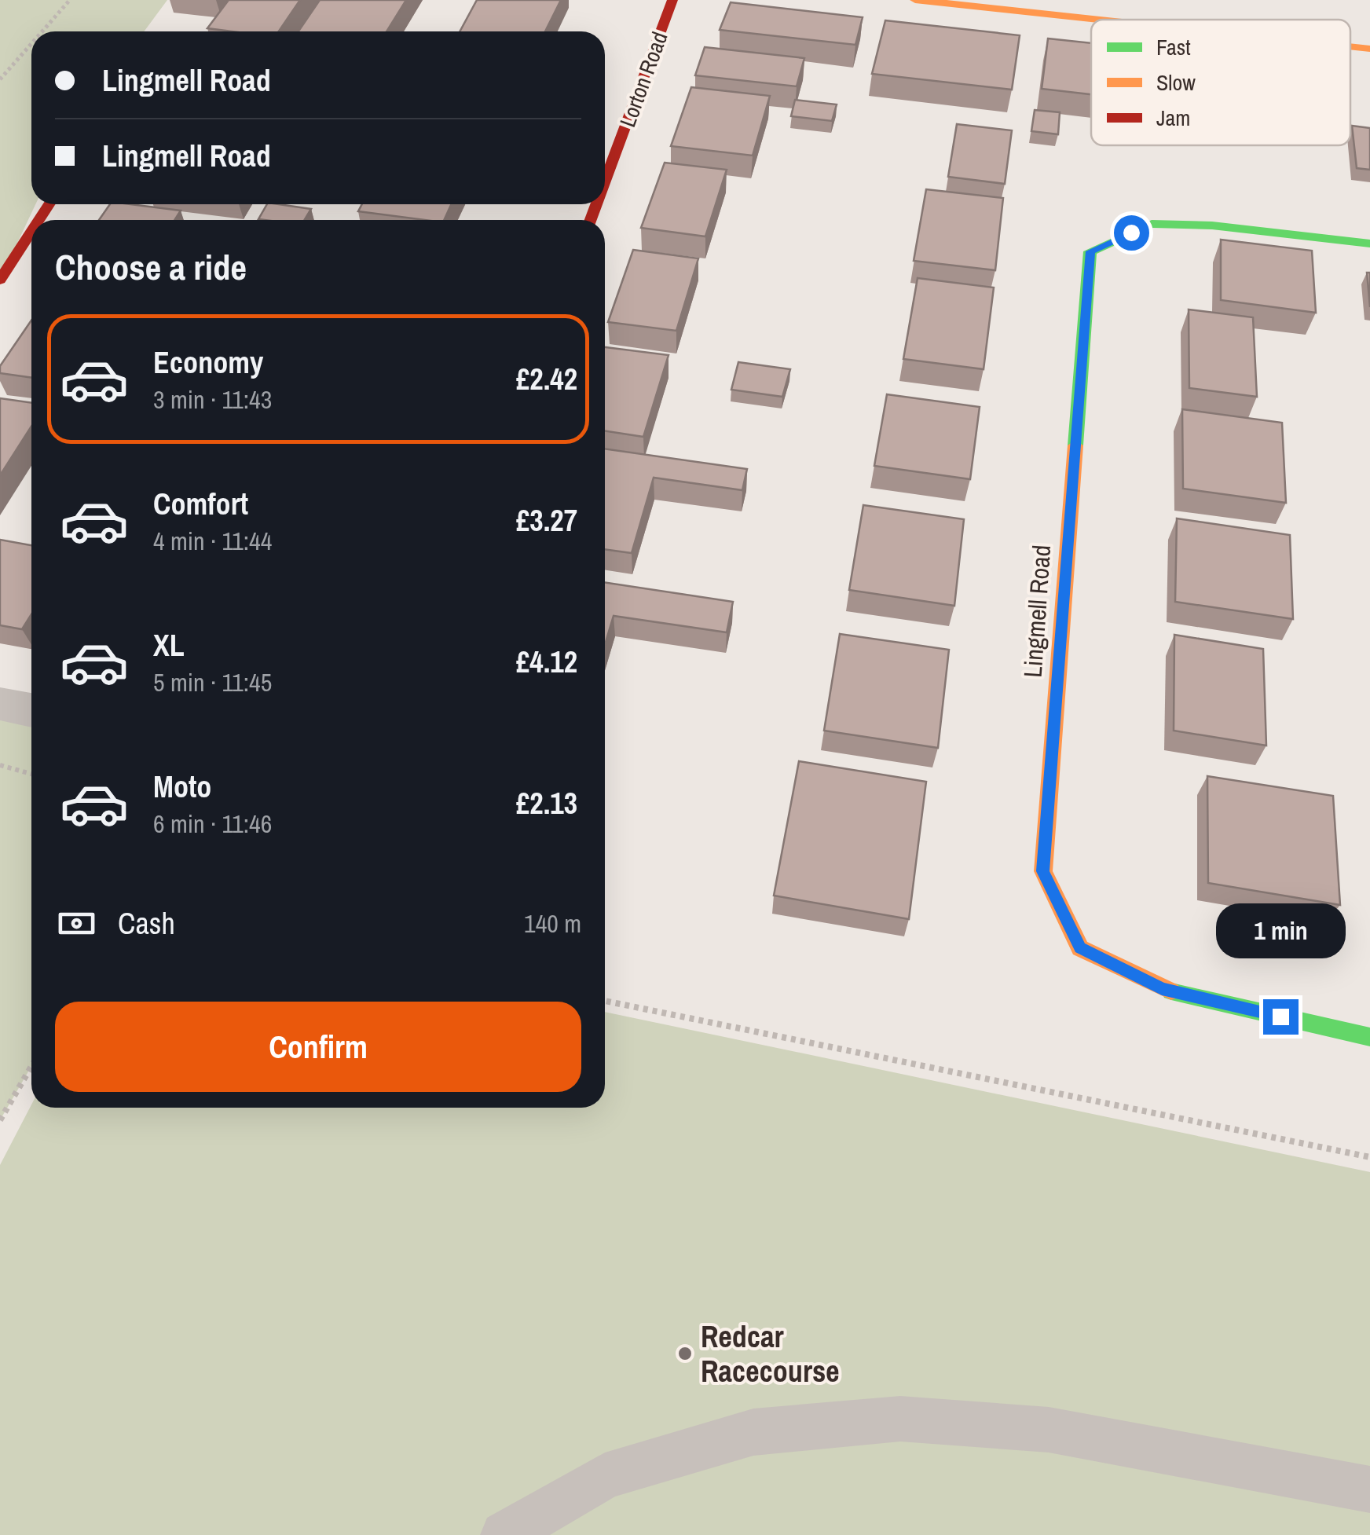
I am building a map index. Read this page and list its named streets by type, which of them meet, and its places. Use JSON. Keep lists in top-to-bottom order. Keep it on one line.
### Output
{"streets":{"street":["Lorton Road","Lingmell Road"]},"places":["Redcar Racecourse"],"legend":["Fast","Slow","Jam"],"page":{"banner":["Lingmell Road","Lingmell Road"],"heading":"Choose a ride","list":[{"name":"Economy","note":"3 min · 11:43","value":"£2.42"},{"name":"Comfort","note":"4 min · 11:44","value":"£3.27"},{"name":"XL","note":"5 min · 11:45","value":"£4.12"},{"name":"Moto","note":"6 min · 11:46","value":"£2.13"}],"pay":["Cash","140 m"],"bubble":"1 min","buttons":"Confirm"}}
